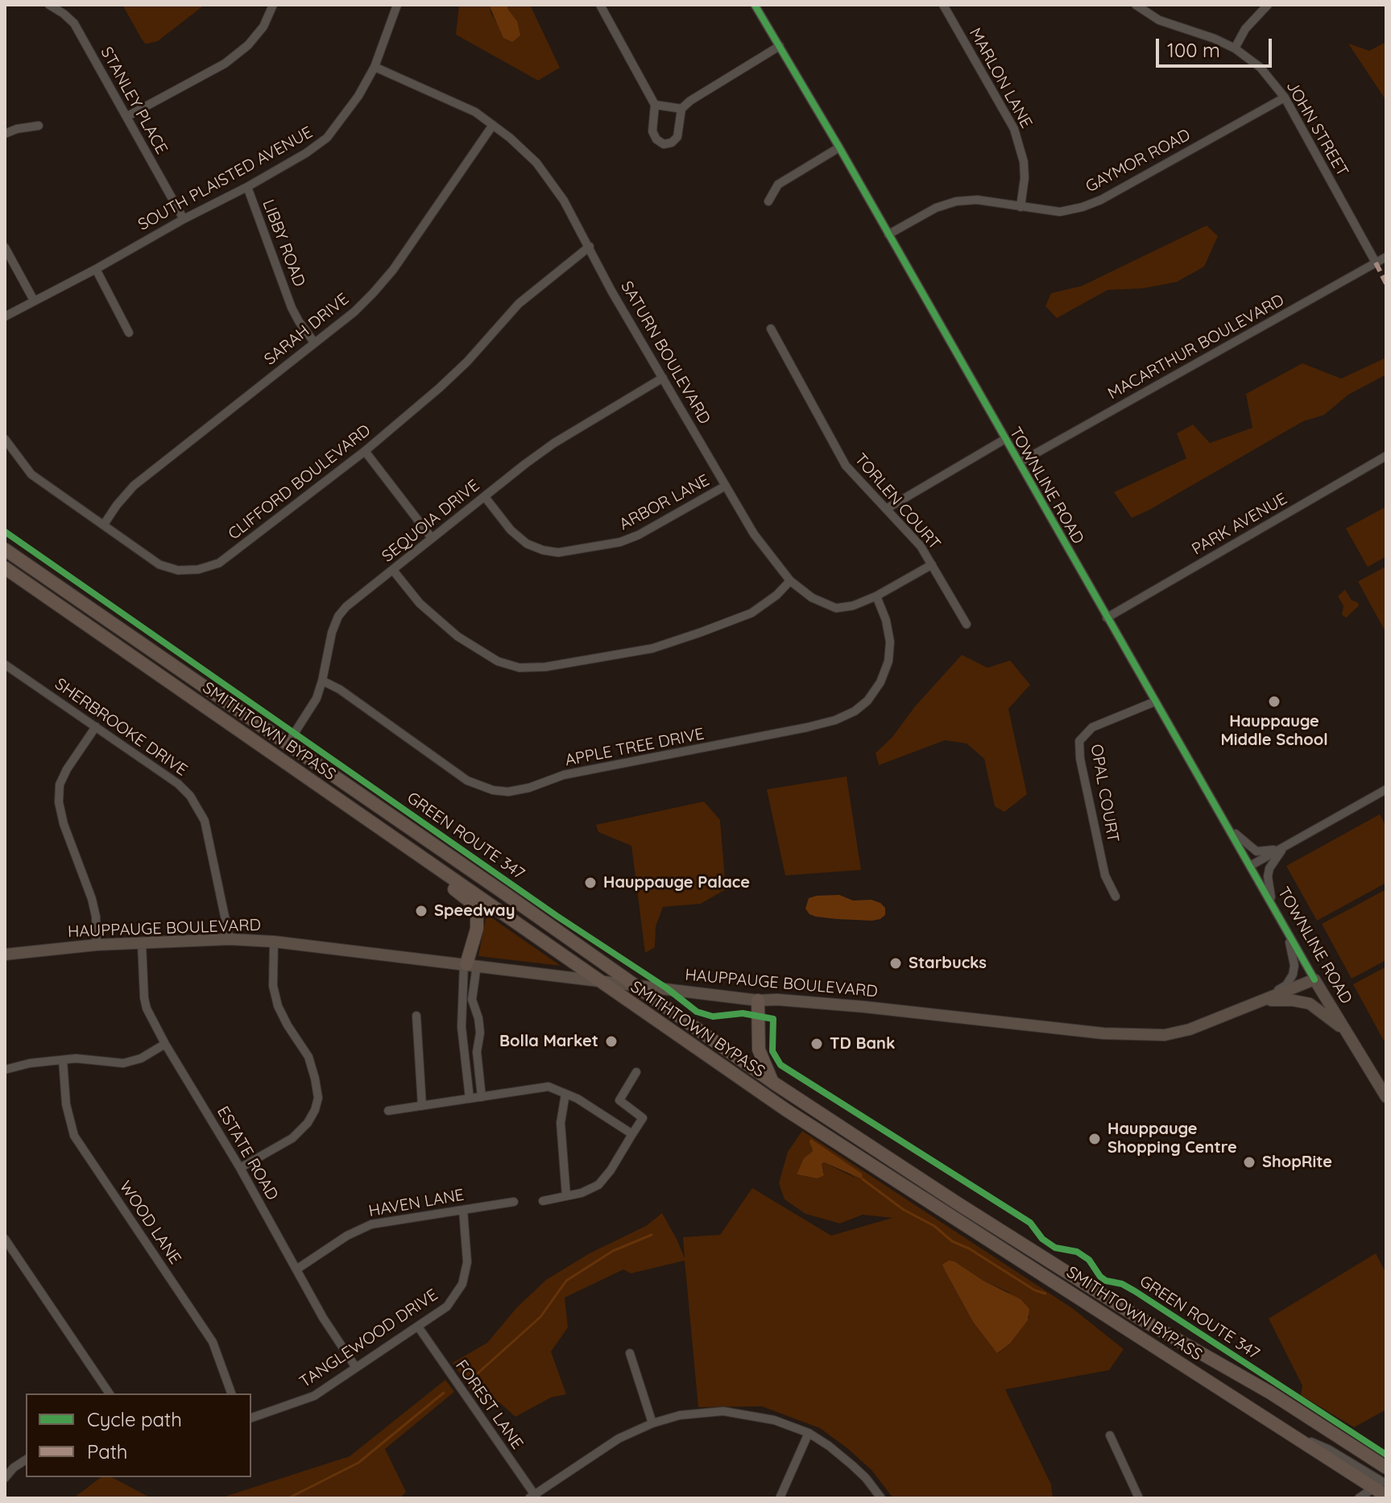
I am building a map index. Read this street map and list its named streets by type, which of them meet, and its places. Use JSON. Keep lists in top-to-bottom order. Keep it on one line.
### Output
{"streets":{"highway":["SMITHTOWN BYPASS"],"main road":["TOWNLINE ROAD","HAUPPAUGE BOULEVARD"],"street":["MARLON LANE","STANLEY PLACE","JOHN STREET","GAYMOR ROAD","SOUTH PLAISTED AVENUE","LIBBY ROAD","SARAH DRIVE","MACARTHUR BOULEVARD","SATURN BOULEVARD","CLIFFORD BOULEVARD","TORLEN COURT","ARBOR LANE","SEQUOIA DRIVE","PARK AVENUE","SHERBROOKE DRIVE","APPLE TREE DRIVE","OPAL COURT","ESTATE ROAD","HAVEN LANE","WOOD LANE","TANGLEWOOD DRIVE","FOREST LANE"],"cycle path":["GREEN ROUTE 347"]},"crossings":[["MARLON LANE","GAYMOR ROAD"],["STANLEY PLACE","SOUTH PLAISTED AVENUE"],["JOHN STREET","GAYMOR ROAD"],["JOHN STREET","MACARTHUR BOULEVARD"],["GAYMOR ROAD","TOWNLINE ROAD"],["SOUTH PLAISTED AVENUE","LIBBY ROAD"],["SOUTH PLAISTED AVENUE","SATURN BOULEVARD"],["LIBBY ROAD","SARAH DRIVE"],["SARAH DRIVE","SATURN BOULEVARD"],["SARAH DRIVE","CLIFFORD BOULEVARD"],["MACARTHUR BOULEVARD","TOWNLINE ROAD"],["SATURN BOULEVARD","CLIFFORD BOULEVARD"],["SATURN BOULEVARD","TORLEN COURT"],["SATURN BOULEVARD","ARBOR LANE"],["SATURN BOULEVARD","SEQUOIA DRIVE"],["SATURN BOULEVARD","APPLE TREE DRIVE"],["TOWNLINE ROAD","PARK AVENUE"],["TOWNLINE ROAD","OPAL COURT"],["TOWNLINE ROAD","HAUPPAUGE BOULEVARD"],["ARBOR LANE","SEQUOIA DRIVE"],["SEQUOIA DRIVE","SMITHTOWN BYPASS"],["SEQUOIA DRIVE","APPLE TREE DRIVE"],["SHERBROOKE DRIVE","HAUPPAUGE BOULEVARD"],["SMITHTOWN BYPASS","HAUPPAUGE BOULEVARD"],["HAUPPAUGE BOULEVARD","ESTATE ROAD"],["ESTATE ROAD","HAVEN LANE"],["ESTATE ROAD","TANGLEWOOD DRIVE"],["HAVEN LANE","TANGLEWOOD DRIVE"],["TANGLEWOOD DRIVE","FOREST LANE"]],"places":["Hauppauge Middle School","Hauppauge Palace","Speedway","Starbucks","Bolla Market","TD Bank","Hauppauge Shopping Centre","ShopRite"],"legend":["Cycle path","Path"],"scale_bar":"100 m"}
